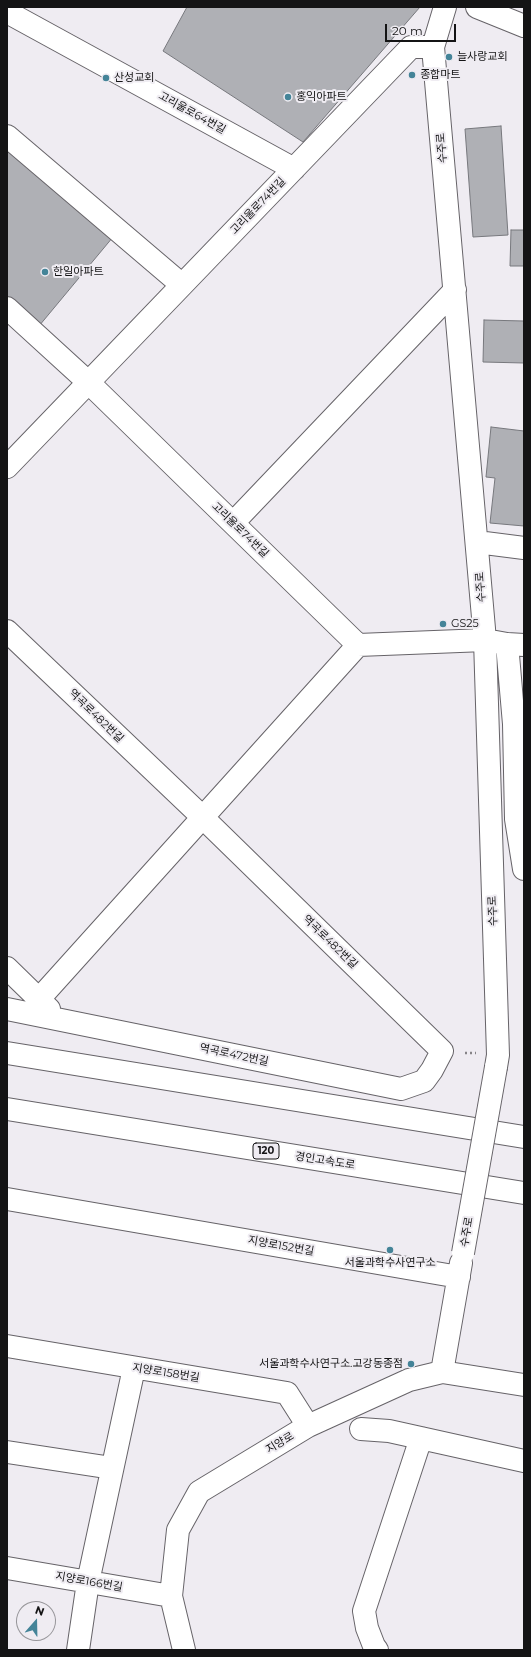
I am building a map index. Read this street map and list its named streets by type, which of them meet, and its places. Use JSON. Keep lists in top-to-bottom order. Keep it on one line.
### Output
{"streets":{"main road":["고리울로64번길","수주로","고리울로74번길","역곡로482번길","역곡로472번길","120","경인고속도로","지양로152번길","지양로158번길","지양로","지양로166번길"]},"crossings":[["고리울로64번길","고리울로74번길"],["수주로","고리울로74번길"],["수주로","지양로152번길"],["역곡로482번길","역곡로472번길"],["지양로158번길","지양로"],["지양로","지양로166번길"]],"places":["늘사랑교회","종합마트","산성교회","홍익아파트","한일아파트","GS25","서울과학수사연구소","서울과학수사연구소.고강동종점"],"scale_bar":"20 m","north":"top"}
